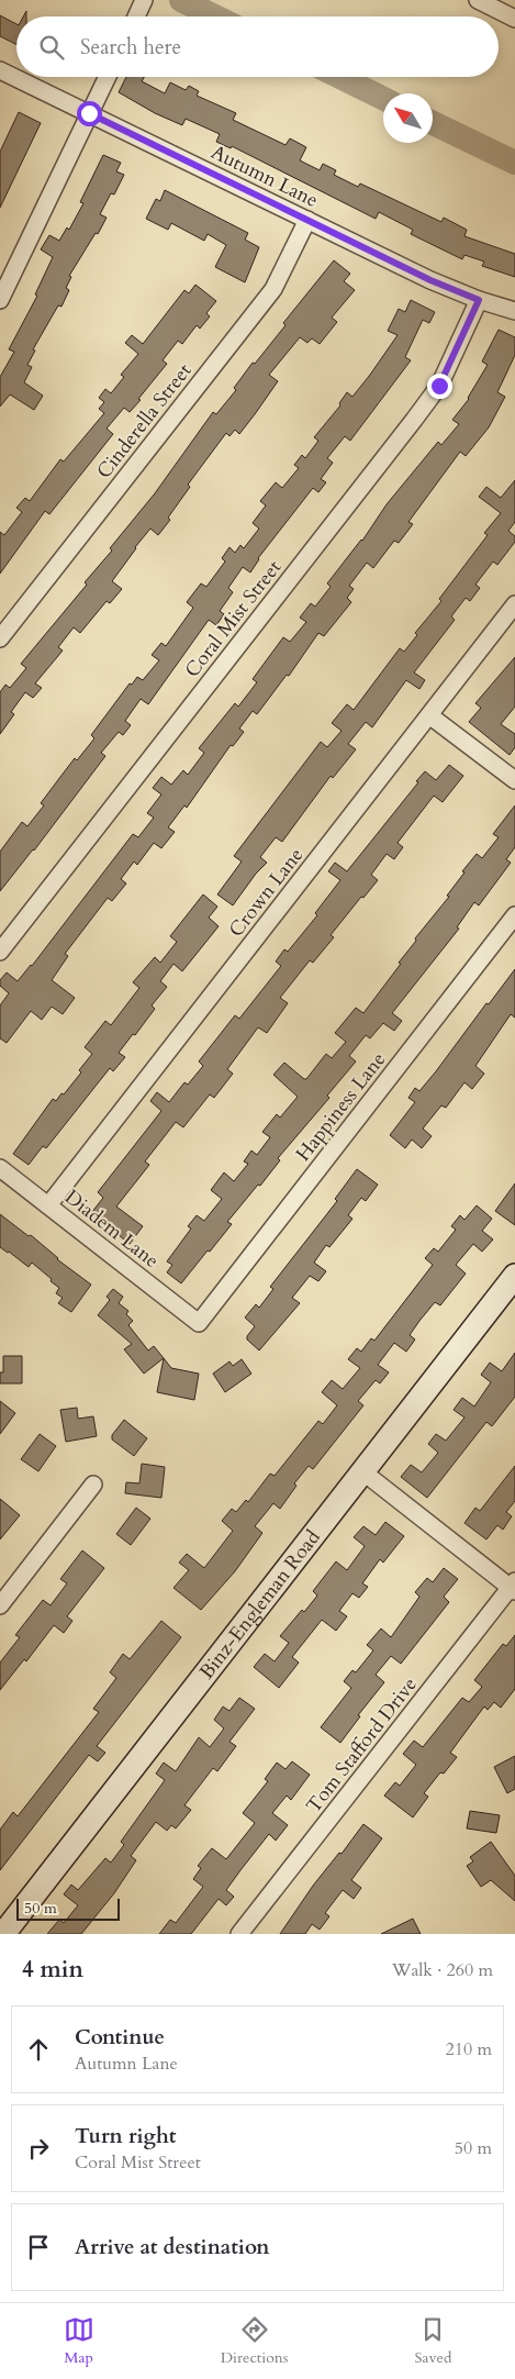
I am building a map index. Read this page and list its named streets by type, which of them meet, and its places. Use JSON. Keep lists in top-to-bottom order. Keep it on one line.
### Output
{"streets":{"street":["Autumn Lane","Cinderella Street","Coral Mist Street","Crown Lane","Happiness Lane","Diadem Lane","Binz-Engleman Road","Tom Stafford Drive"]},"crossings":[["Autumn Lane","Cinderella Street"],["Autumn Lane","Coral Mist Street"],["Crown Lane","Diadem Lane"],["Happiness Lane","Diadem Lane"]],"scale_bar":"50 m","north":"top left","page":{"search":"Search here","scale":"50 m","heading":["4 min","Walk · 260 m"],"list":[["Continue","Autumn Lane","210 m"],["Turn right","Coral Mist Street","50 m"],"Arrive at destination"],"nav":["Map","Directions","Saved"]}}
